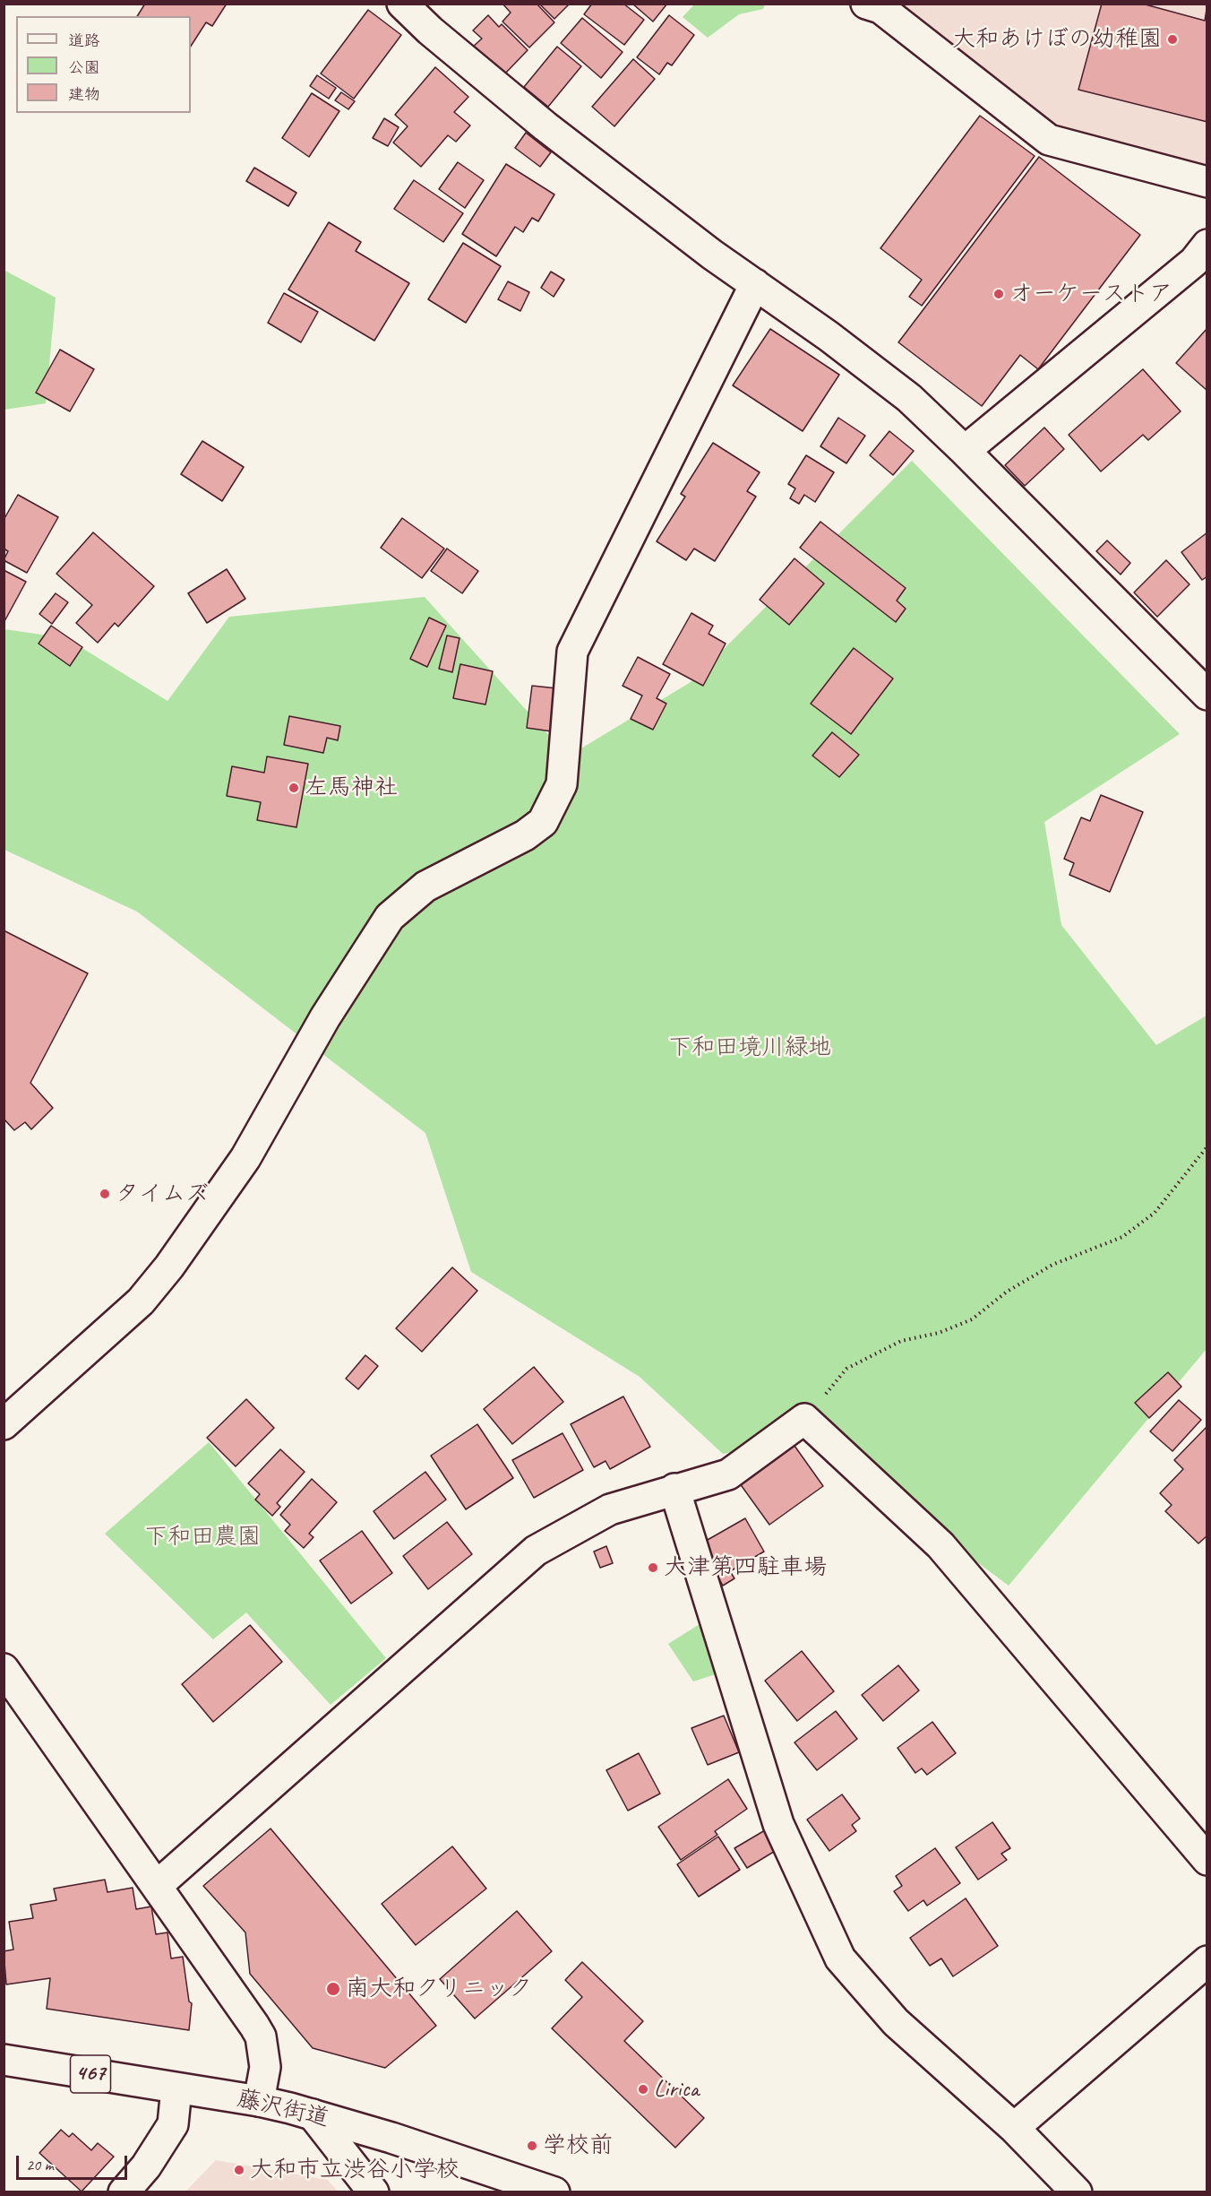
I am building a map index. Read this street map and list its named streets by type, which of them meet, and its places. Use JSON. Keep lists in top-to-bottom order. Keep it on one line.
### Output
{"streets":{"main road":["467","藤沢街道"]},"parks":["下和田境川緑地","下和田農園"],"places":["大和あけぼの幼稚園","オーケーストア","左馬神社","タイムズ","大津第四駐車場","南大和クリニック","Lirica","学校前","大和市立渋谷小学校"],"legend":["道路","公園","建物"],"scale_bar":"20 m"}
